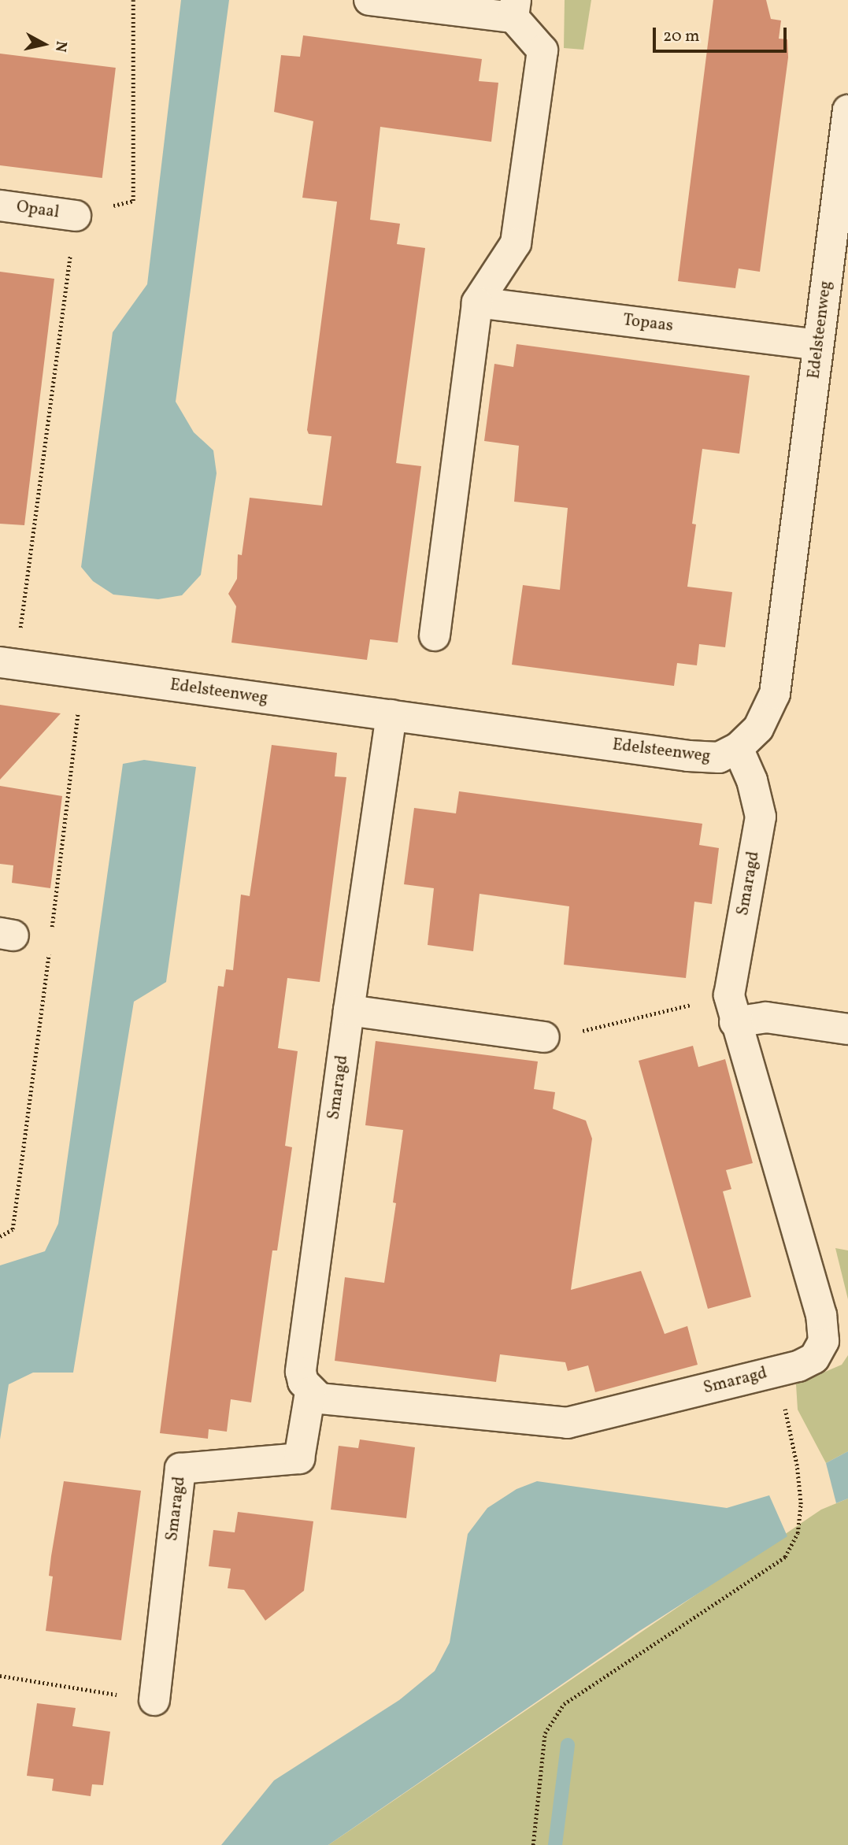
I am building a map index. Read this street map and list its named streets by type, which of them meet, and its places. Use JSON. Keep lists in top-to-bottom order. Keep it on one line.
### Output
{"streets":{"street":["Opaal","Topaas","Edelsteenweg","Smaragd"]},"crossings":[["Topaas","Edelsteenweg"],["Edelsteenweg","Smaragd"]],"scale_bar":"20 m","north":"right"}
